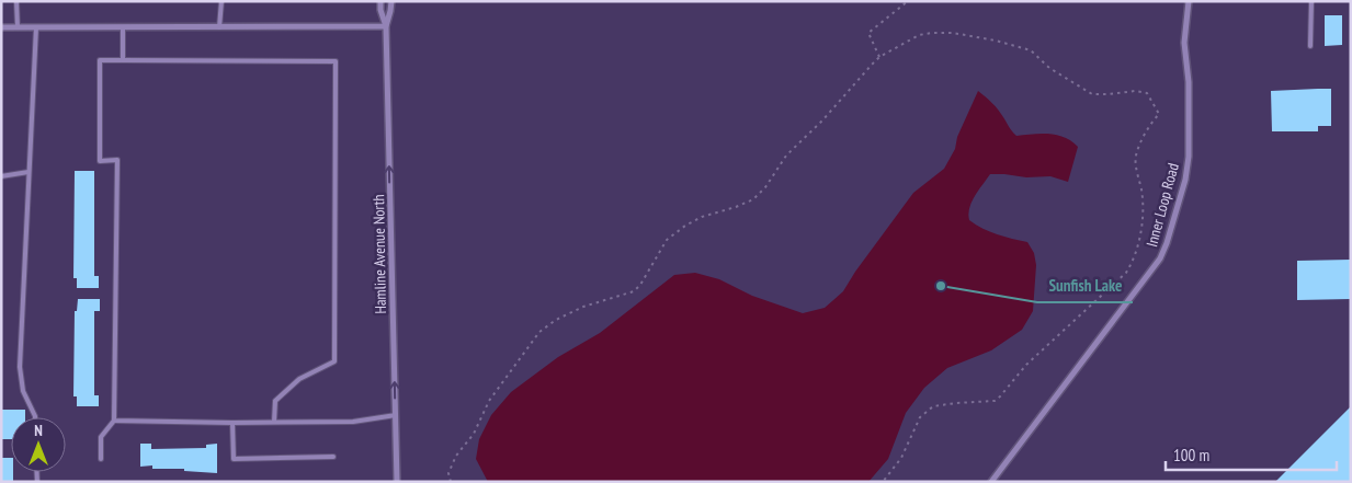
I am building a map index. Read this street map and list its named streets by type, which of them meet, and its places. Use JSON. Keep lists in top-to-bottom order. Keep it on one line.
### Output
{"streets":{"street":["Inner Loop Road","Hamline Avenue North"]},"one_way":["Hamline Avenue North"],"places":["Sunfish Lake"],"scale_bar":"100 m","north":"top"}
